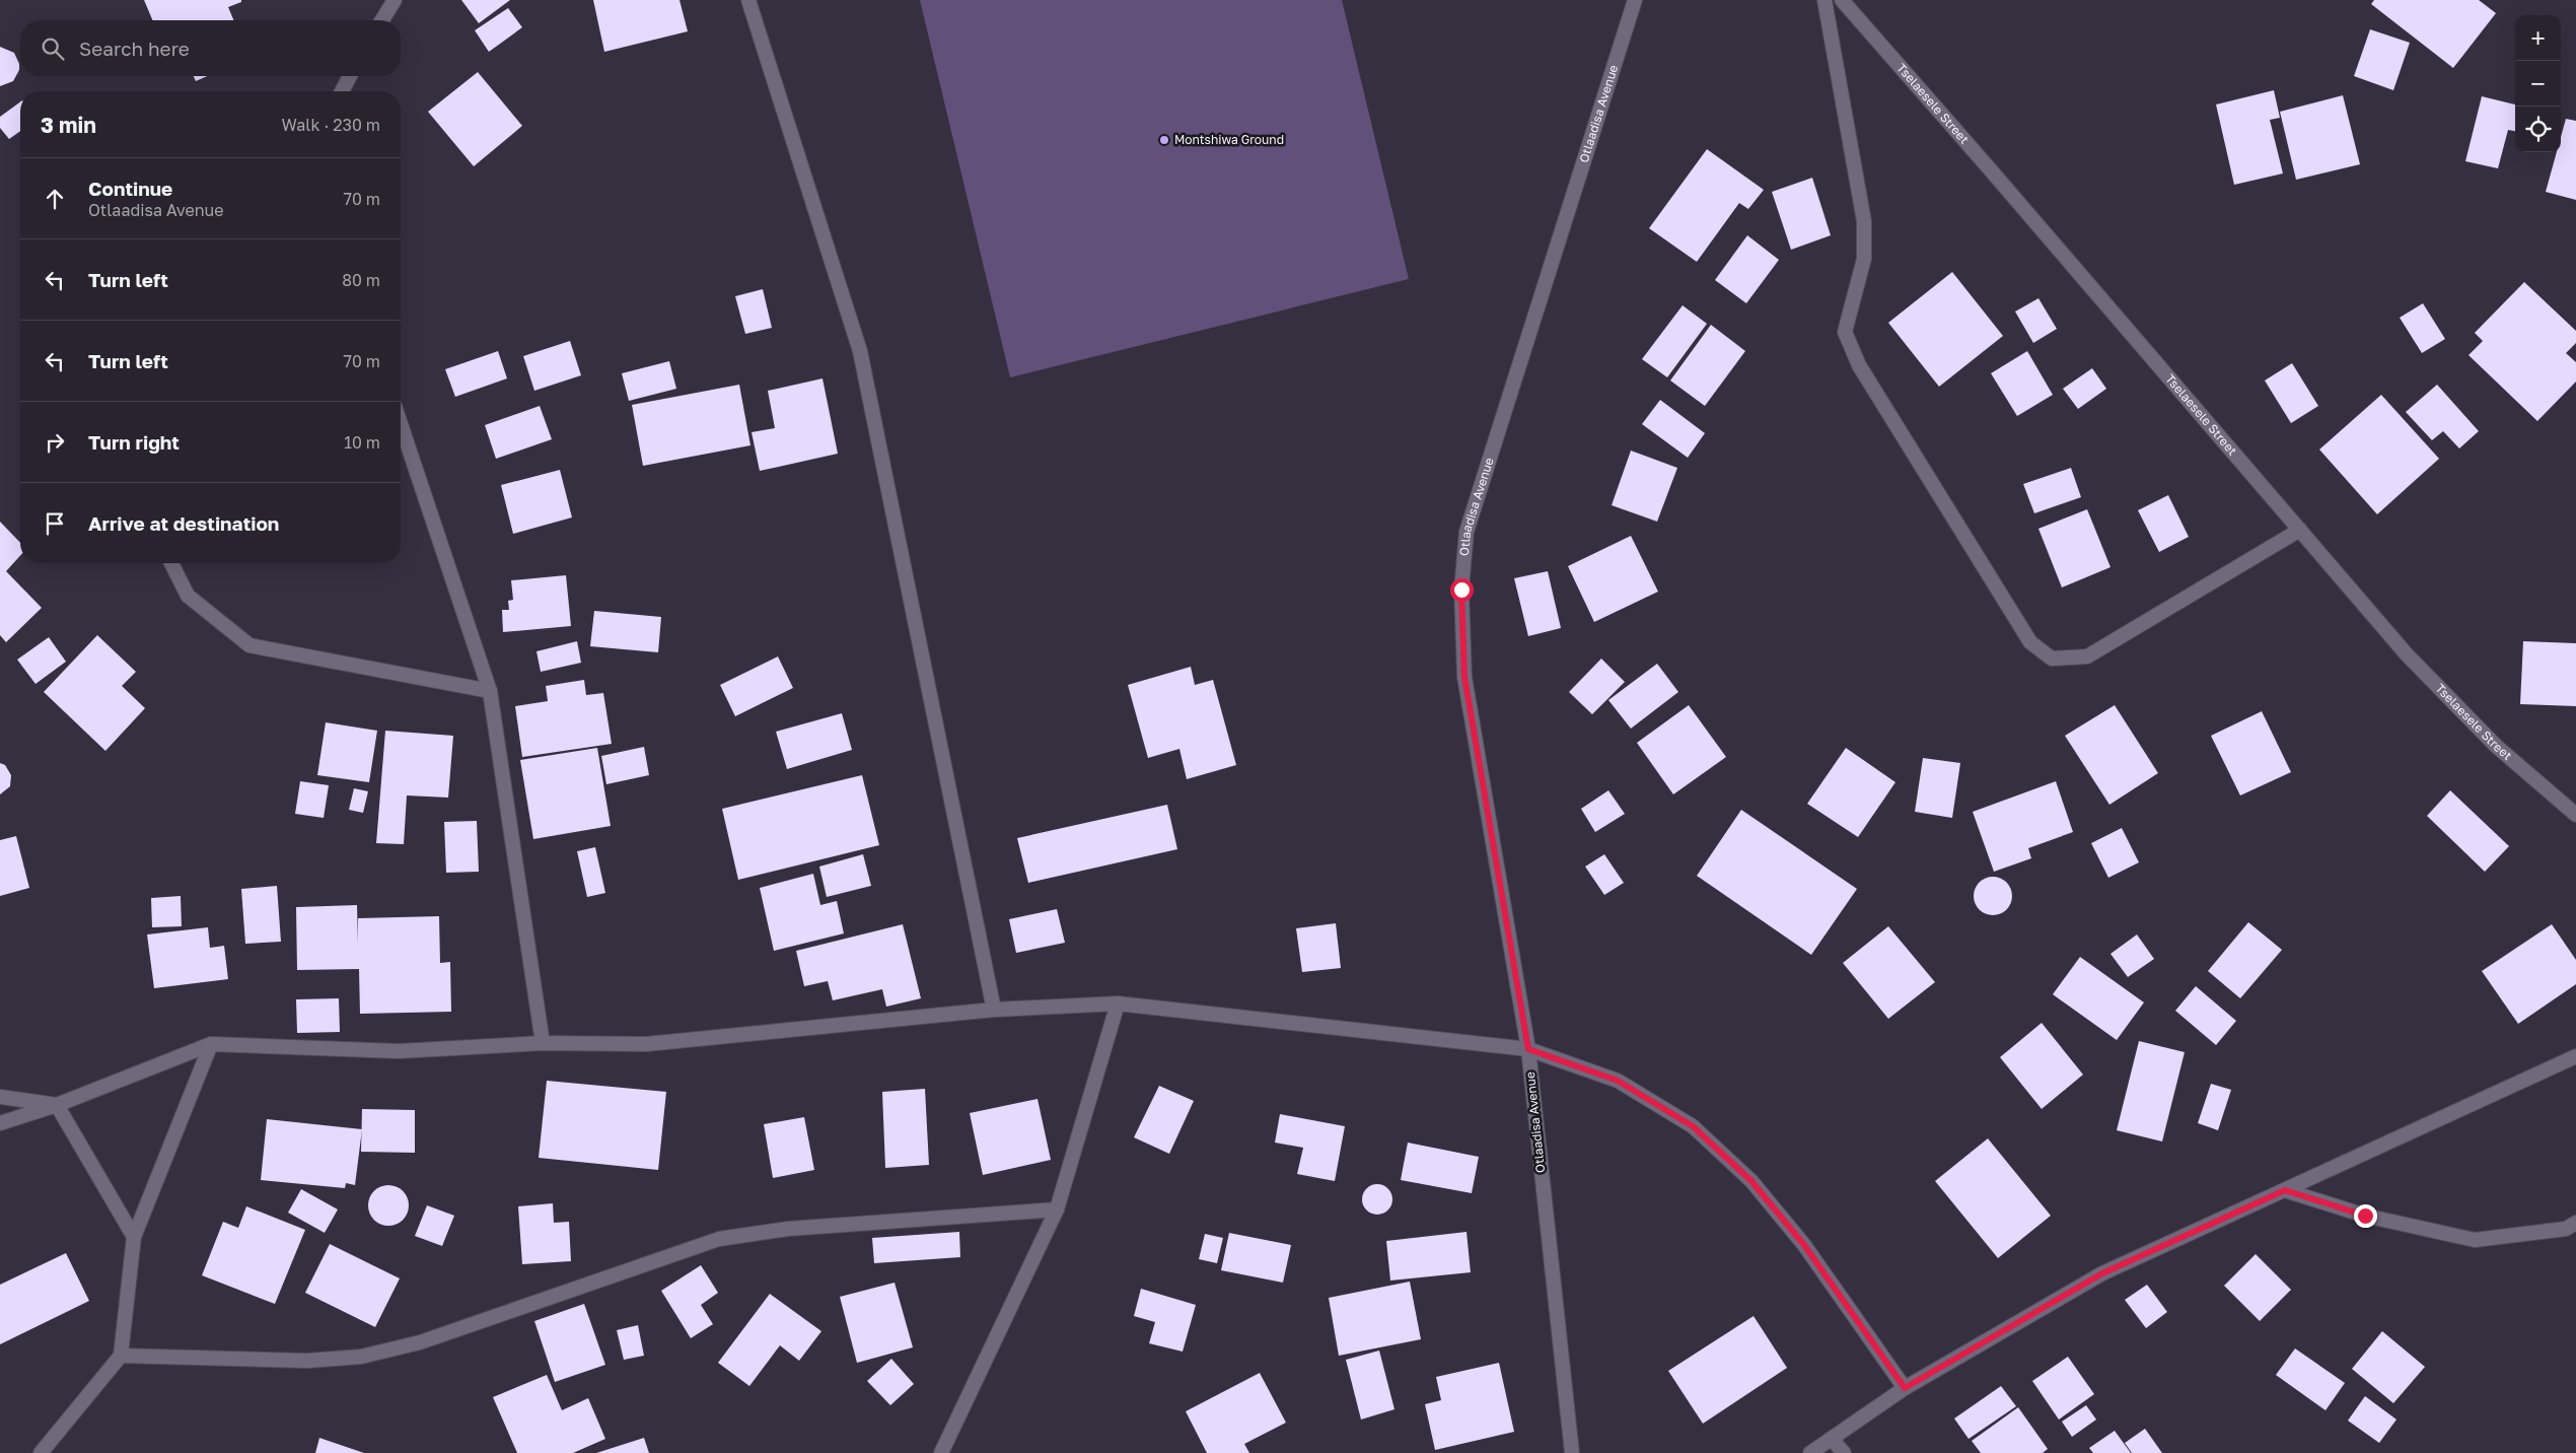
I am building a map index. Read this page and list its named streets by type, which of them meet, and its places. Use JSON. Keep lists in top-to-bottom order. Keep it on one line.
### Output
{"streets":{"street":["Tselaesele Street","Otlaadisa Avenue"]},"places":["Montshiwa Ground"],"page":{"map_buttons":["+","−"],"search":"Search here","heading":["3 min","Walk · 230 m"],"list":[["Continue","Otlaadisa Avenue","70 m"],["Turn left","80 m"],["Turn left","70 m"],["Turn right","10 m"],"Arrive at destination"]}}
